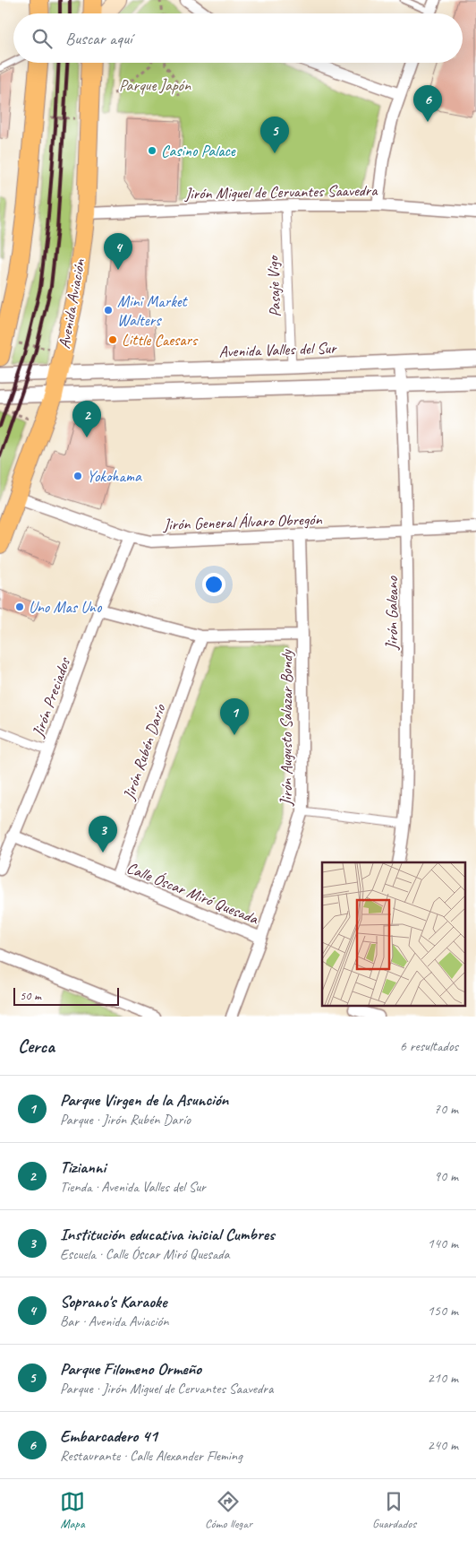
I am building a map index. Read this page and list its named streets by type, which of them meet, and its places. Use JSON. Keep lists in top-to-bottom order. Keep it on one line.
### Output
{"streets":{"main road":["Avenida Aviación"],"street":["Jirón Miguel de Cervantes Saavedra","Pasaje Vigo","Avenida Valles del Sur","Jirón General Álvaro Obregón","Jirón Galeano","Jirón Preciados","Jirón Augusto Salazar Bondy","Jirón Rubén Darío","Calle Óscar Miró Quesada"]},"crossings":[["Jirón Miguel de Cervantes Saavedra","Pasaje Vigo"],["Jirón Miguel de Cervantes Saavedra","Avenida Aviación"],["Pasaje Vigo","Avenida Valles del Sur"],["Avenida Aviación","Avenida Valles del Sur"],["Avenida Aviación","Jirón General Álvaro Obregón"],["Avenida Valles del Sur","Jirón Galeano"],["Jirón General Álvaro Obregón","Jirón Galeano"],["Jirón General Álvaro Obregón","Jirón Preciados"],["Jirón General Álvaro Obregón","Jirón Augusto Salazar Bondy"],["Jirón Preciados","Calle Óscar Miró Quesada"],["Jirón Augusto Salazar Bondy","Calle Óscar Miró Quesada"],["Jirón Rubén Darío","Calle Óscar Miró Quesada"]],"parks":["Parque Japón"],"places":["Casino Palace","Mini Market Walters","Little Caesars","Yokohama","Uno Mas Uno"],"scale_bar":"50 m","page":{"search":"Buscar aquí","pins":["6","5","4","2","1","3"],"scale":"50 m","heading":["Cerca","6 resultados"],"list":[{"mark":"1","name":"Parque Virgen de la Asunción","note":"Parque · Jirón Rubén Darío","value":"70 m"},{"mark":"2","name":"Tizianni","note":"Tienda · Avenida Valles del Sur","value":"90 m"},{"mark":"3","name":"Institución educativa inicial Cumbres","note":"Escuela · Calle Óscar Miró Quesada","value":"140 m"},{"mark":"4","name":"Soprano's Karaoke","note":"Bar · Avenida Aviación","value":"150 m"},{"mark":"5","name":"Parque Filomeno Ormeño","note":"Parque · Jirón Miguel de Cervantes Saavedra","value":"210 m"},{"mark":"6","name":"Embarcadero 41","note":"Restaurante · Calle Alexander Fleming","value":"240 m"}],"nav":["Mapa","Cómo llegar","Guardados"]}}
